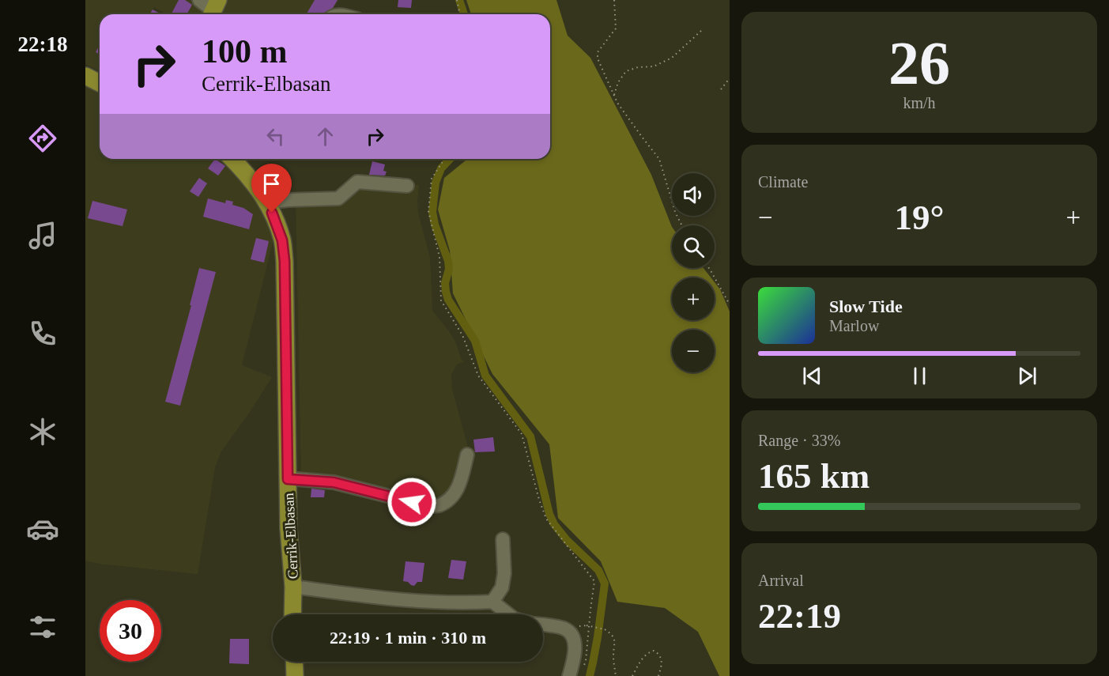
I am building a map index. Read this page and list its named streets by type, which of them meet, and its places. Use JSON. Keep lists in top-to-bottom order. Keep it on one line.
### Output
{"streets":{"main road":["Cerrik-Elbasan"]},"page":{"tabs":"22:18","tile":[["26","km/h"],"Climate",["Range · 33%","165 km"],["Arrival","22:19"]],"turn":["100 m","Cerrik-Elbasan"],"map_buttons":["+","−"],"heat":["−","19°","+"],"song":["Slow Tide","Marlow"],"limit":"30","trip":"22:19 · 1 min · 310 m"}}
